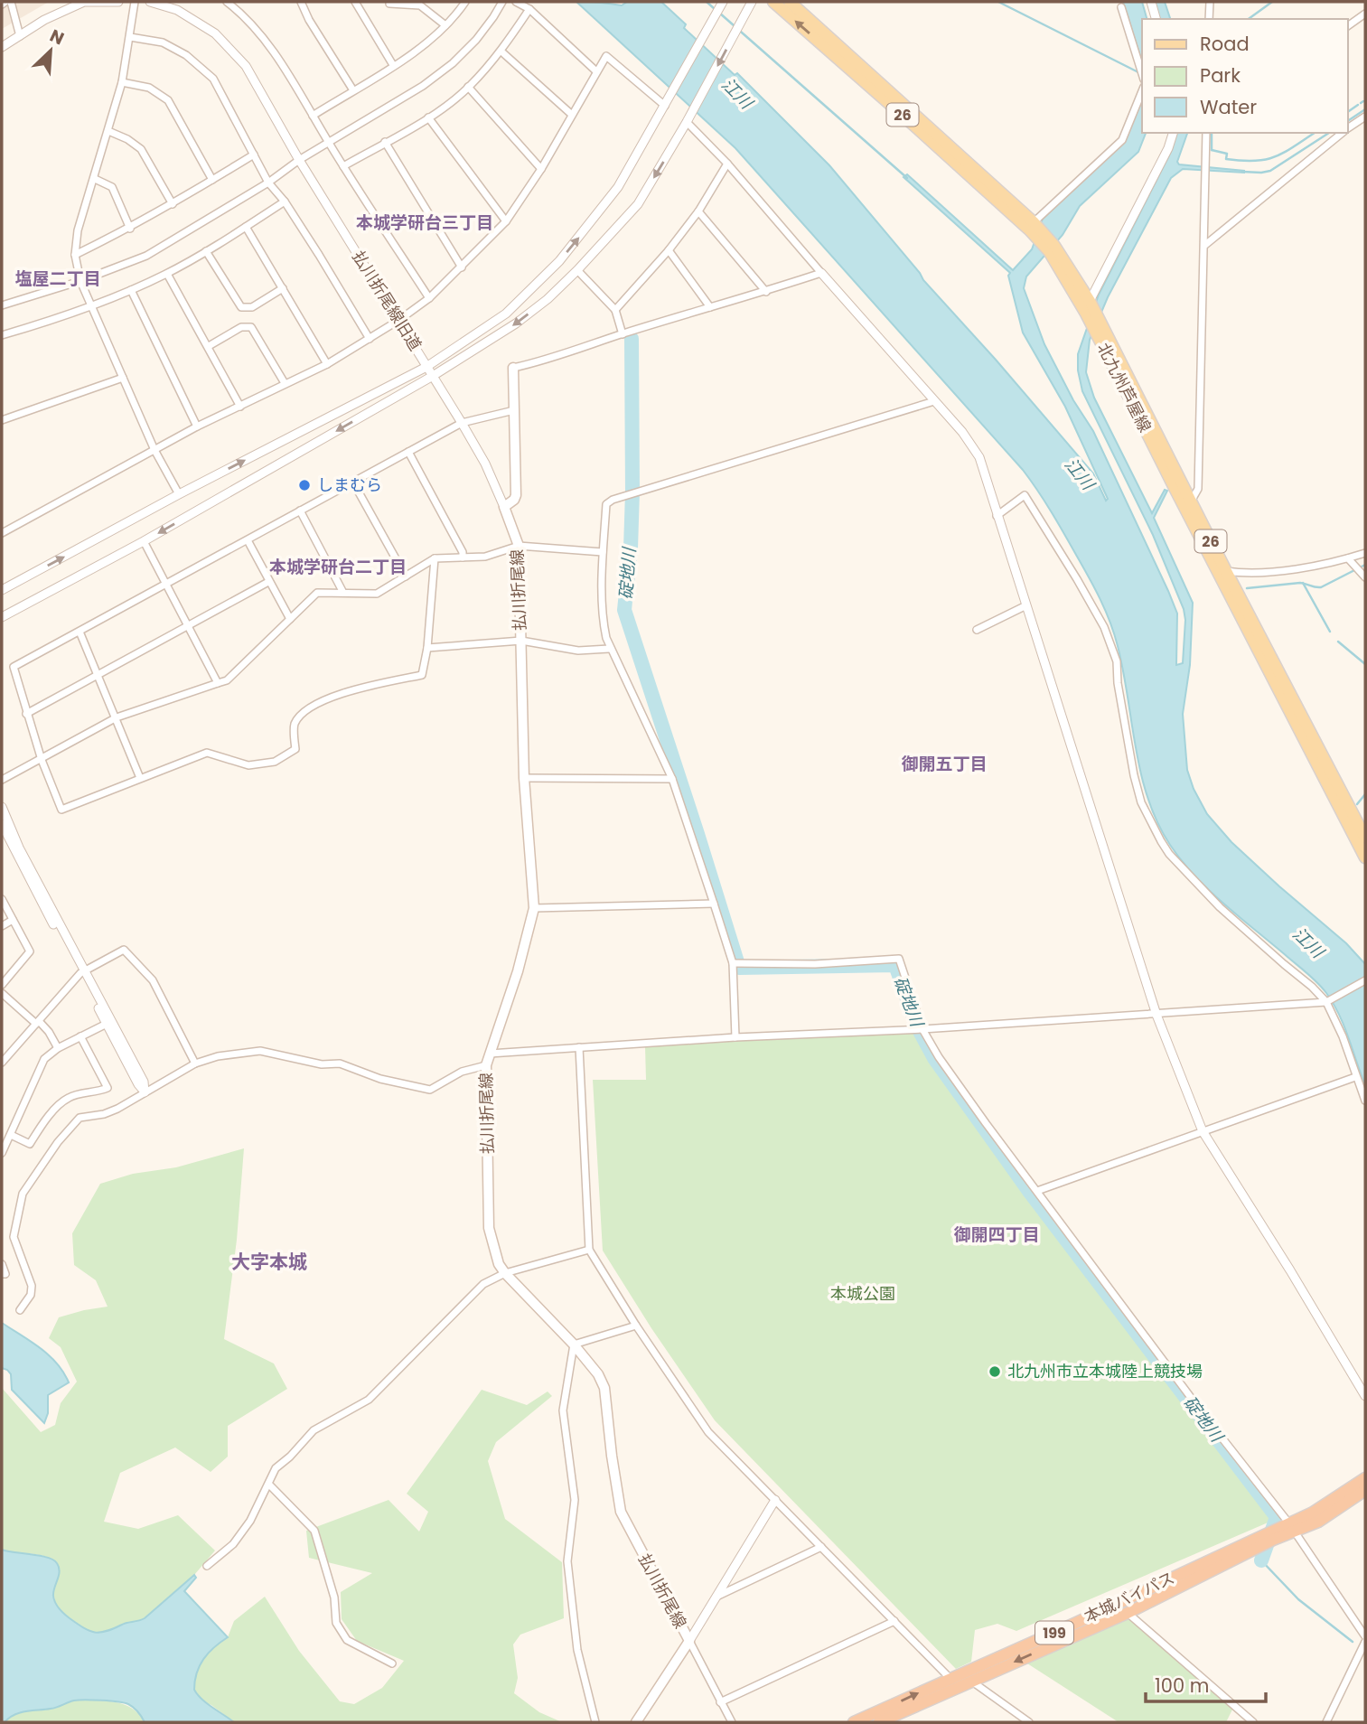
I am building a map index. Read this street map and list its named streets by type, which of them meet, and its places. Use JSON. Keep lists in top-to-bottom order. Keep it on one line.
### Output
{"streets":{"highway":["本城バイパス","199"],"main road":["26","北九州芦屋線","払川折尾線"],"street":["払川折尾線旧道"]},"crossings":[["払川折尾線旧道","払川折尾線"]],"districts":["本城学研台三丁目","塩屋二丁目","本城学研台二丁目","御開五丁目","御開四丁目","大字本城"],"water":["江川","碇地川"],"parks":["本城公園"],"places":["しまむら","北九州市立本城陸上競技場"],"legend":["Road","Park","Water"],"scale_bar":"100 m","north":"top right"}
